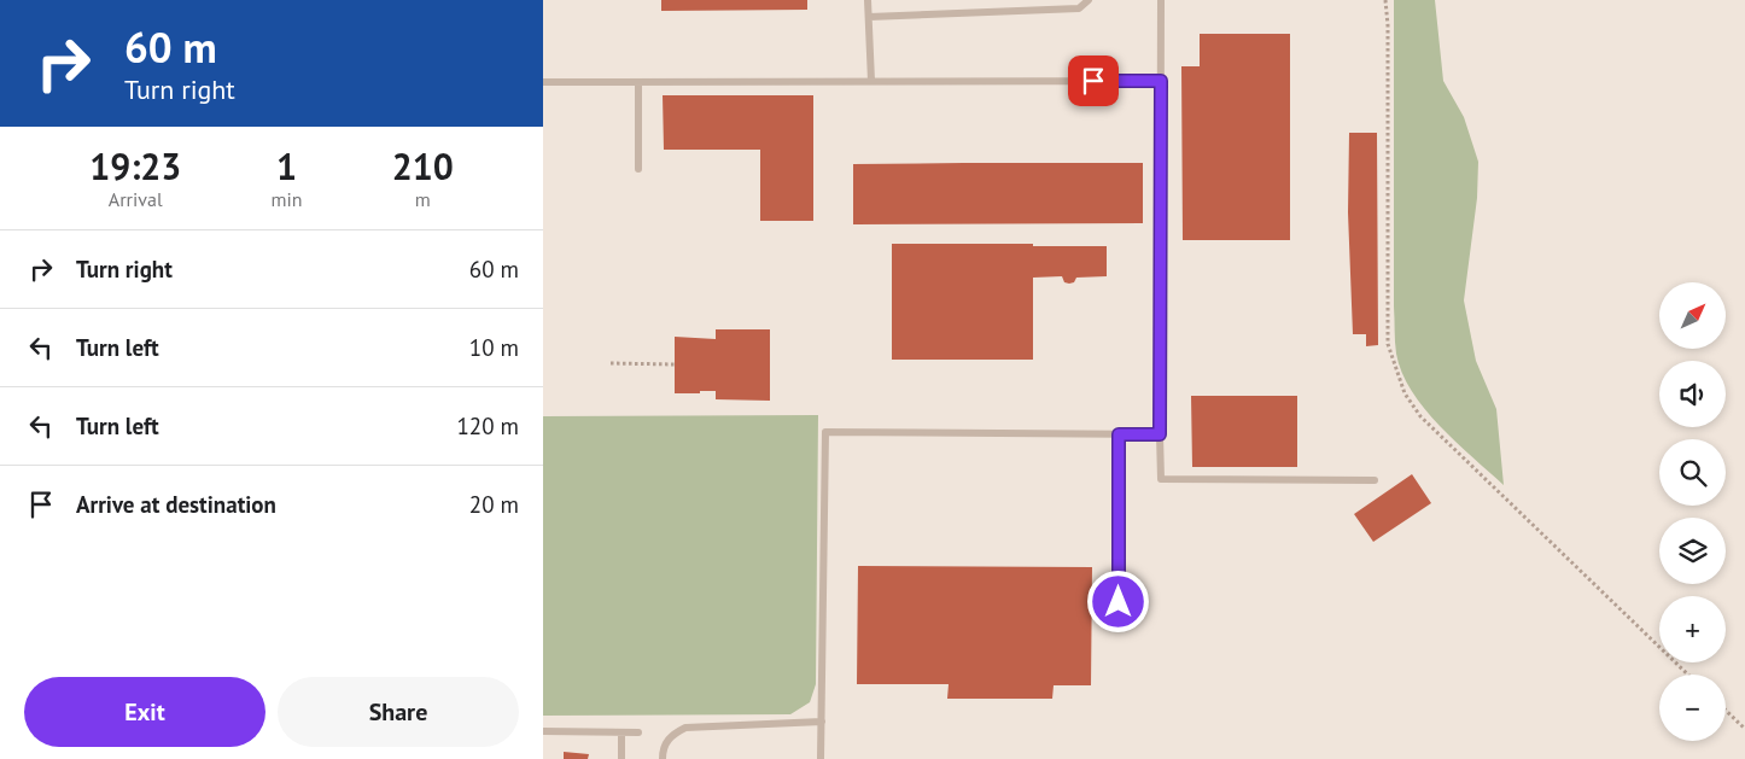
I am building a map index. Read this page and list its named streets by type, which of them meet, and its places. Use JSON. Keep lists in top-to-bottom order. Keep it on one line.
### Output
{"north":"top right","page":{"turn":["60 m","Turn right"],"eta":["19:23","Arrival","1","min","210","m"],"list":[{"name":"Turn right","value":"60 m"},{"name":"Turn left","value":"10 m"},{"name":"Turn left","value":"120 m"},{"name":"Arrive at destination","value":"20 m"}],"map_buttons":["+","−"],"buttons":["Exit","Share"]}}
